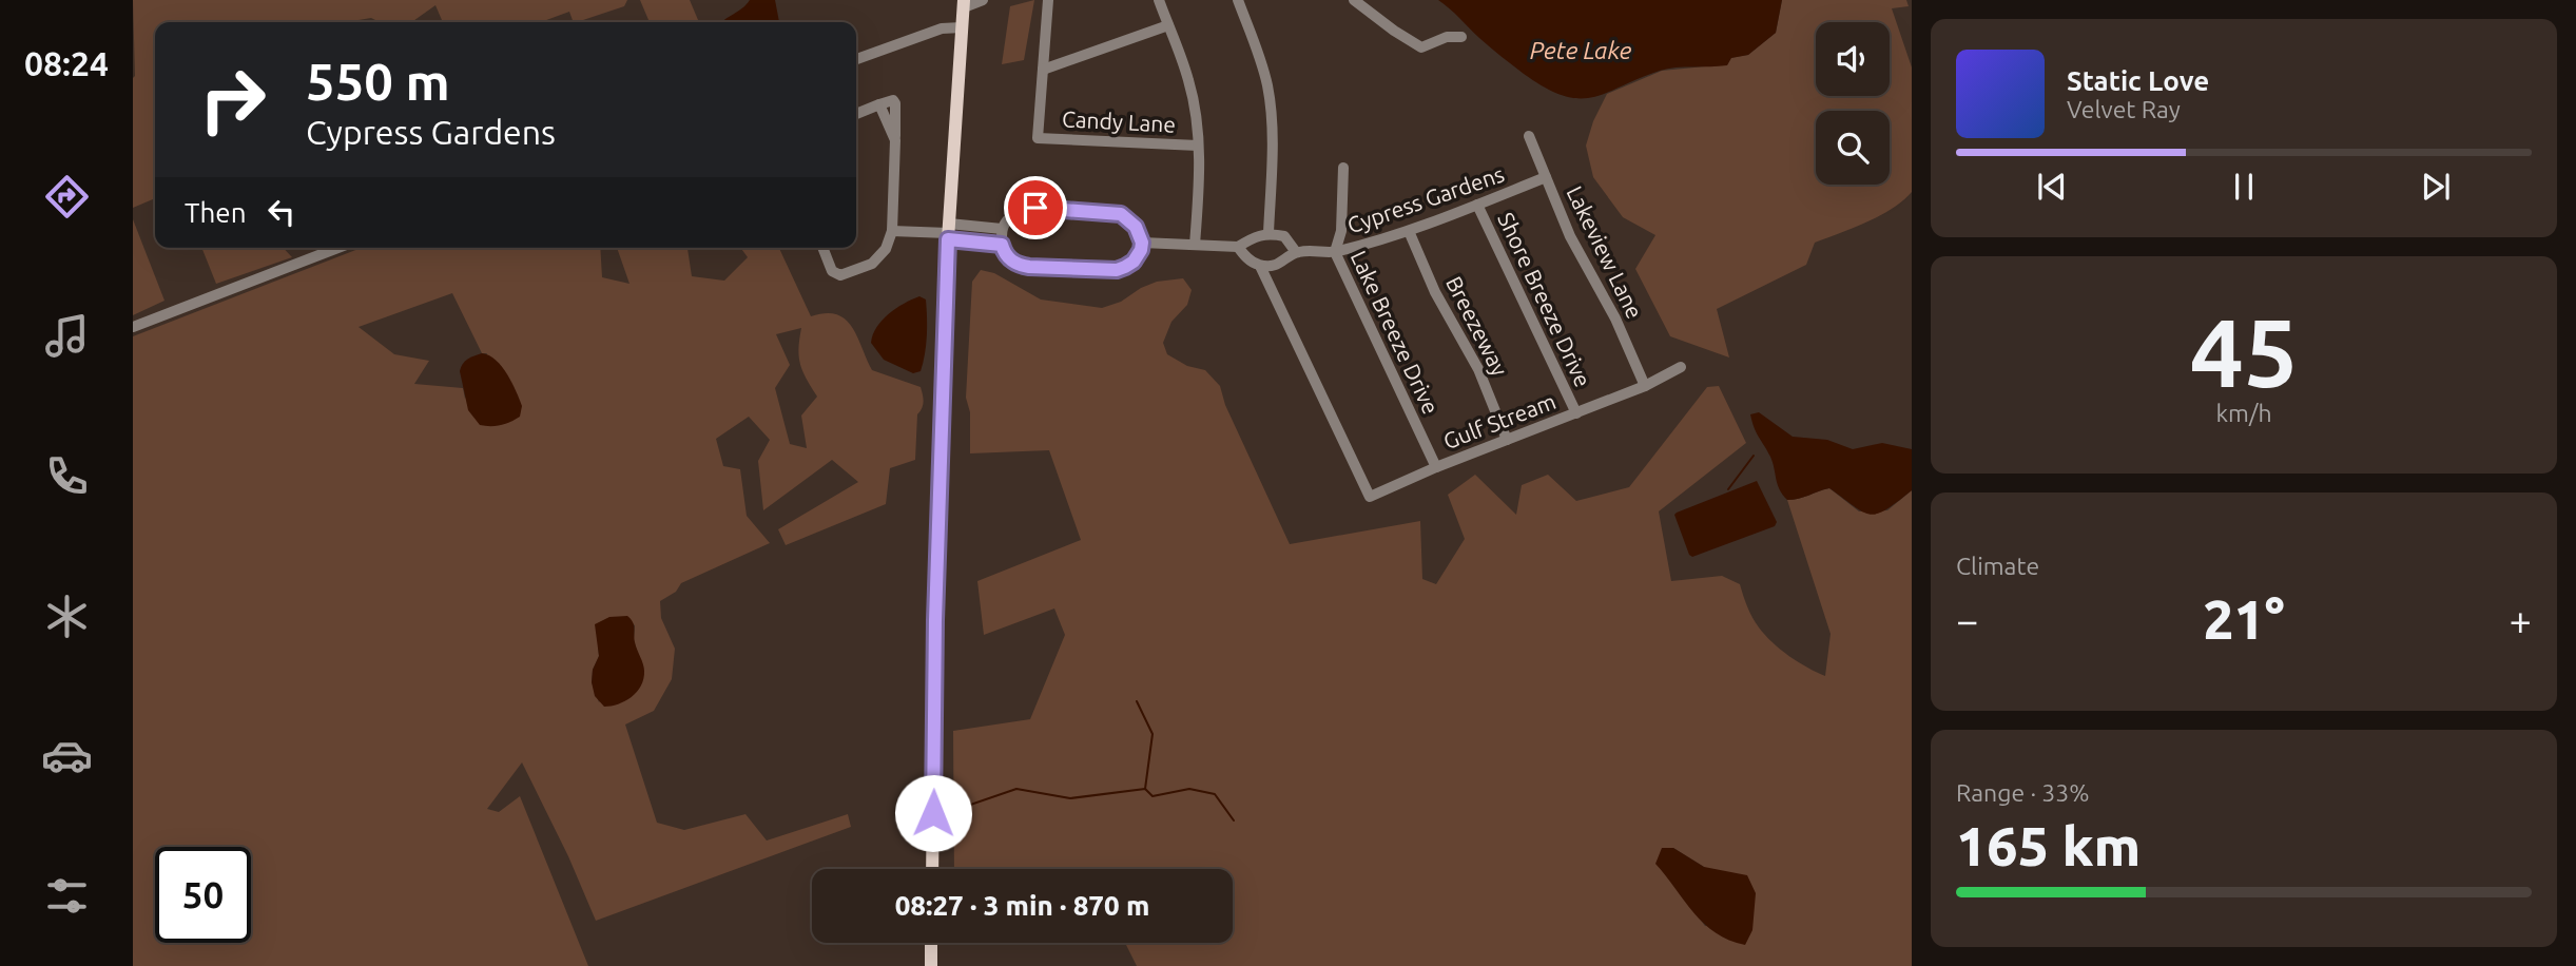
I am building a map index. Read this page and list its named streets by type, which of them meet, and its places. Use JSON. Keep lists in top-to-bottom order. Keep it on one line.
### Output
{"streets":{"street":["Candy Lane","Cypress Gardens","Lakeview Lane","Shore Breeze Drive","Breezeway","Lake Breeze Drive","Gulf Stream"]},"crossings":[["Cypress Gardens","Lakeview Lane"],["Cypress Gardens","Shore Breeze Drive"],["Cypress Gardens","Breezeway"],["Cypress Gardens","Lake Breeze Drive"],["Cypress Gardens","Gulf Stream"],["Lakeview Lane","Gulf Stream"],["Shore Breeze Drive","Gulf Stream"],["Breezeway","Gulf Stream"],["Lake Breeze Drive","Gulf Stream"]],"water":["Pete Lake"],"page":{"tabs":"08:24","turn":["550 m","Cypress Gardens"],"song":["Static Love","Velvet Ray"],"then":"Then","tile":[["45","km/h"],"Climate",["Range · 33%","165 km"]],"heat":["−","21°","+"],"limit":"50","trip":"08:27 · 3 min · 870 m"}}
